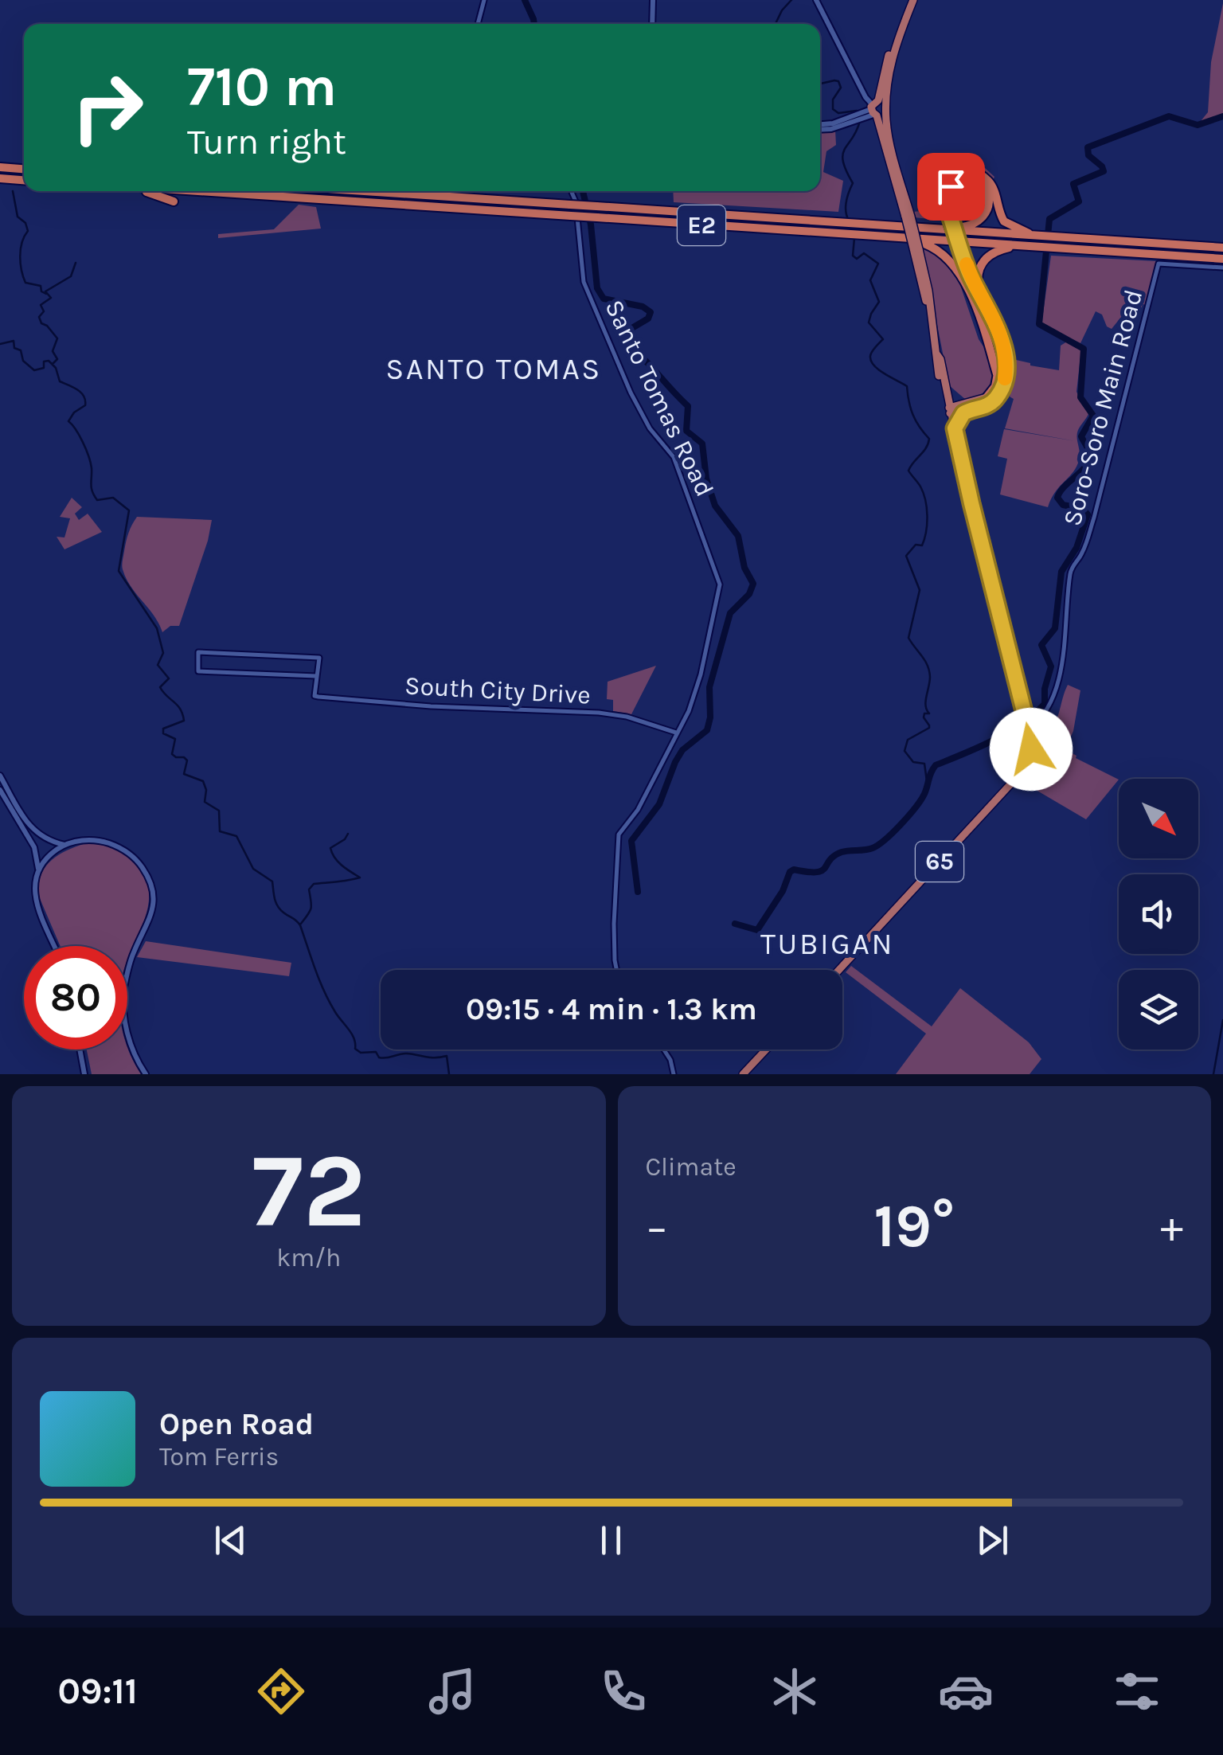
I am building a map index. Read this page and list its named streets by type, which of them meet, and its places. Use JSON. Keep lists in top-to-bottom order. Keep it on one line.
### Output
{"streets":{"highway":["E2","65"],"street":["Santo Tomas Road","Soro-Soro Main Road","South City Drive"]},"crossings":[["E2","65"],["Santo Tomas Road","South City Drive"],["Soro-Soro Main Road","65"]],"districts":["SANTO TOMAS","TUBIGAN"],"north":"bottom right","page":{"turn":["710 m","Turn right"],"limit":"80","trip":"09:15 · 4 min · 1.3 km","tile":[["72","km/h"],"Climate"],"heat":["−","19°","+"],"song":["Open Road","Tom Ferris"],"tabs":"09:11"}}
